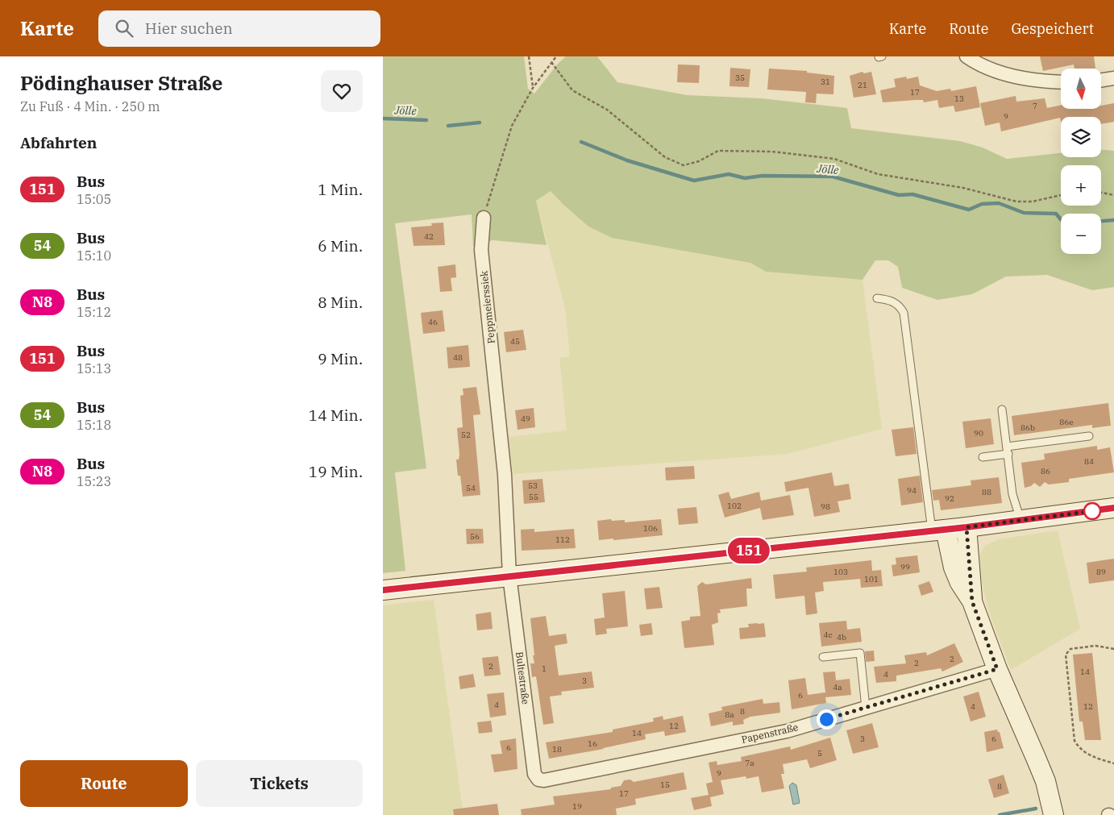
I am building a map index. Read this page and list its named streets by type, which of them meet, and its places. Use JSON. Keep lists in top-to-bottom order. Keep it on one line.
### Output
{"streets":{"street":["Peppmeierssiek","Bultestraße","Papenstraße"]},"crossings":[["Peppmeierssiek","Bultestraße"],["Bultestraße","Papenstraße"]],"water":["Jölle"],"lines":["bus line 151"],"house_numbers":["35","31","21","17","13","7","9","42","46","45","48","49","86e","86b","90","52","84","86","53","54","94","88","55","92","102","98","106","56","112","99","103","89","101","4c","4b","2","2","2","1","14","4","3","4a","6","4","4","12","8","8a","12","14","3","6","16","6","18","5","7a","9","15","8","17","19"],"north":"bottom","page":{"header":"Karte","search":"Hier suchen","nav":["Karte","Route","Gespeichert"],"heading":[["Pödinghauser Straße","Zu Fuß · 4 Min. · 250 m"],"Abfahrten"],"on_map":"151","map_buttons":["+","−"],"list":[{"mark":"151","name":"Bus","note":"15:05","value":"1 Min."},{"mark":"54","name":"Bus","note":"15:10","value":"6 Min."},{"mark":"N8","name":"Bus","note":"15:12","value":"8 Min."},{"mark":"151","name":"Bus","note":"15:13","value":"9 Min."},{"mark":"54","name":"Bus","note":"15:18","value":"14 Min."},{"mark":"N8","name":"Bus","note":"15:23","value":"19 Min."}],"buttons":["Route","Tickets"]}}
